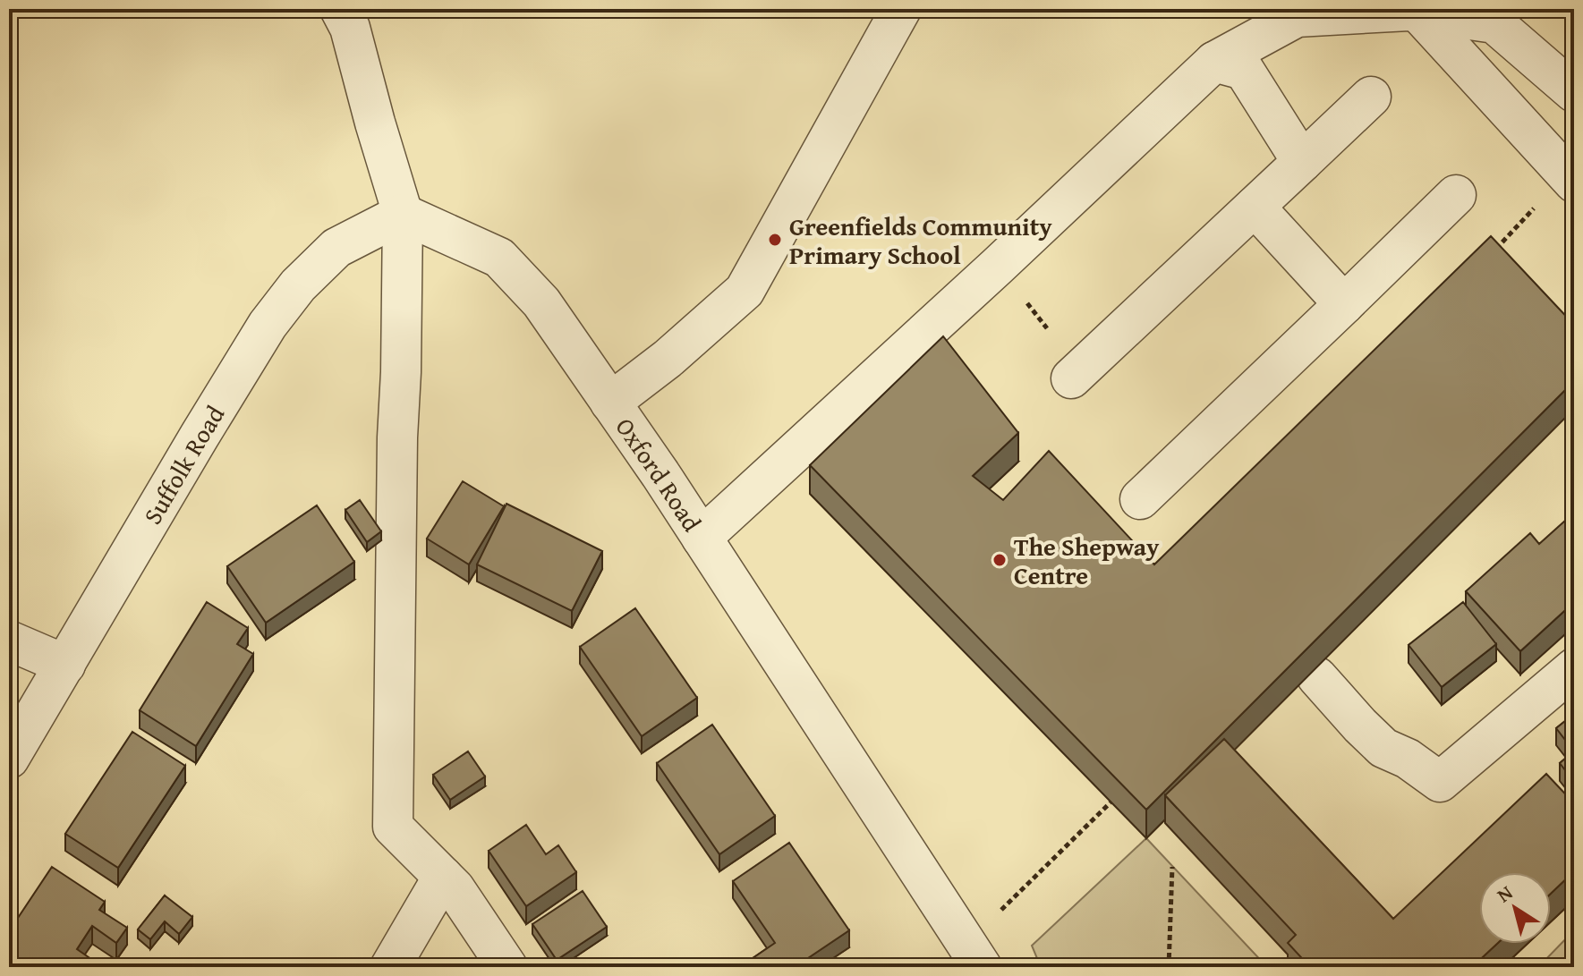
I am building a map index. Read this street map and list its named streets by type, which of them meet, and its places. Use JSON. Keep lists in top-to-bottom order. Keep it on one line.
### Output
{"streets":{"street":["Suffolk Road","Oxford Road"]},"crossings":[["Suffolk Road","Oxford Road"]],"places":["Greenfields Community Primary School","The Shepway Centre"],"north":"top left"}
